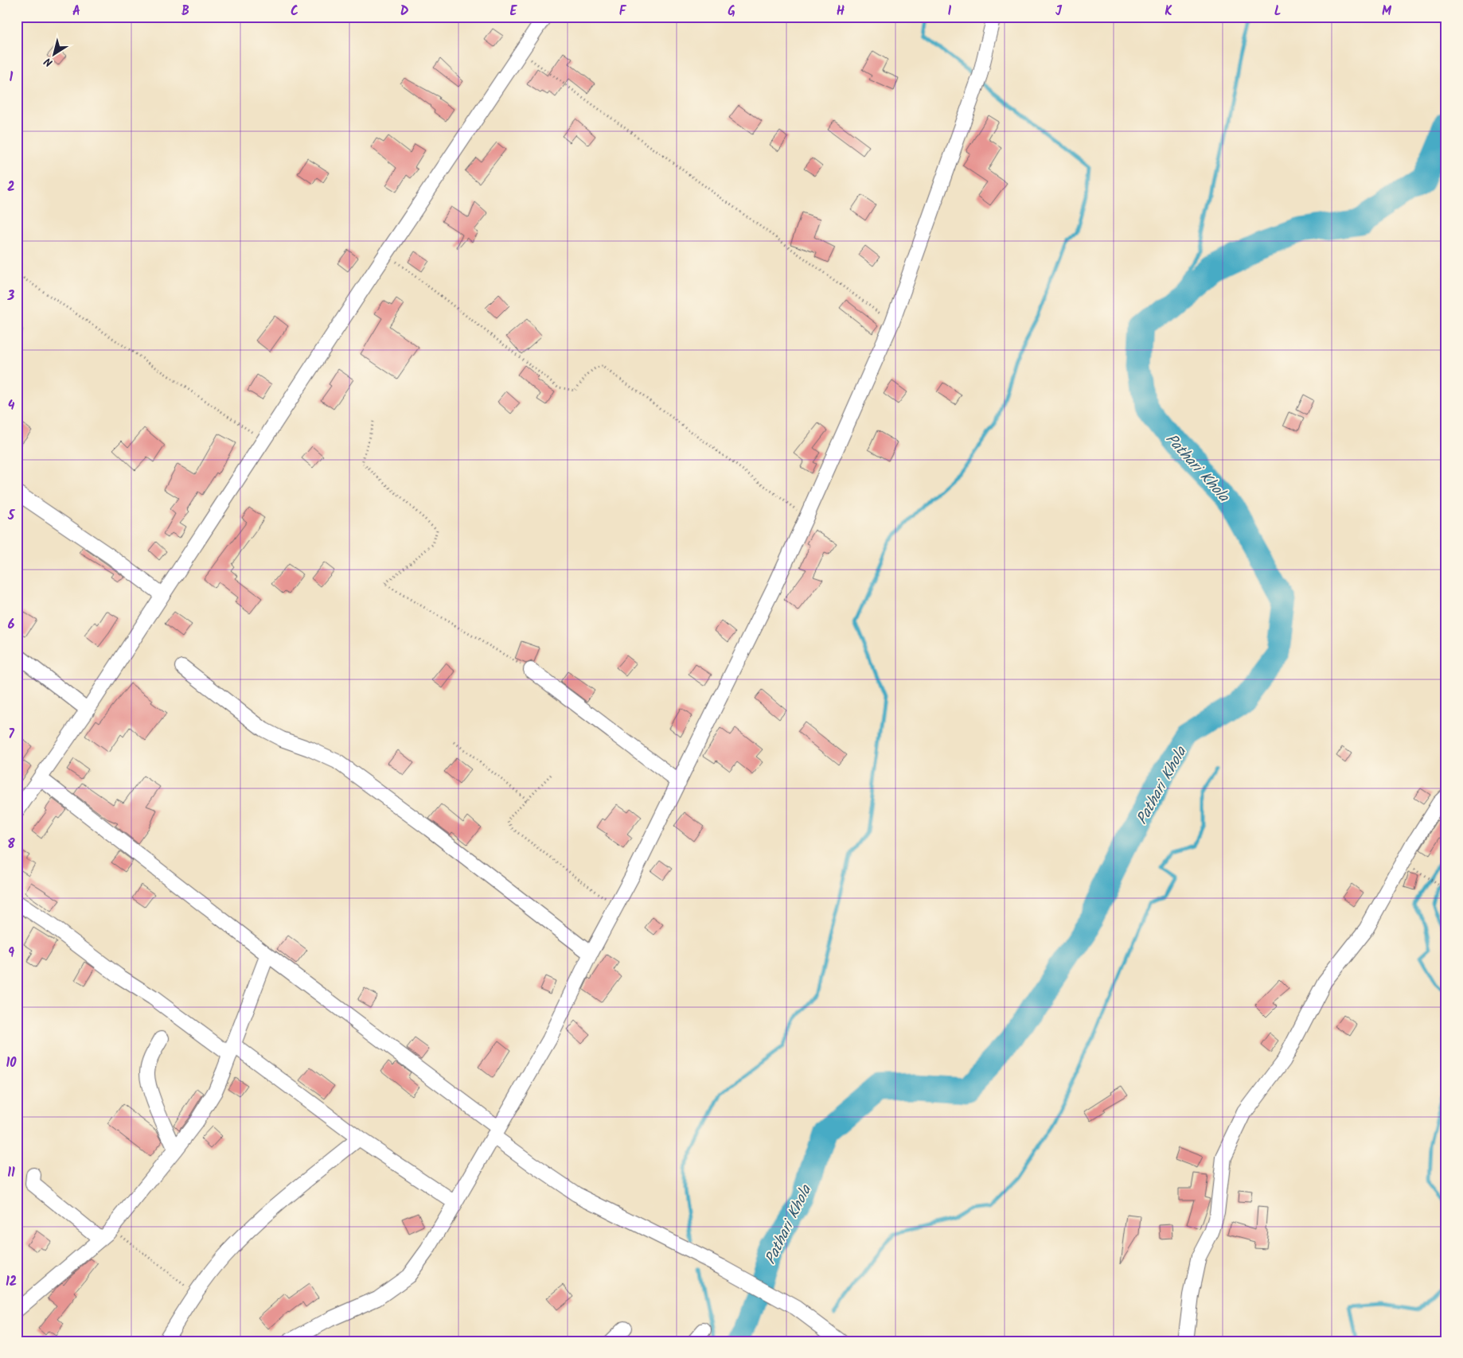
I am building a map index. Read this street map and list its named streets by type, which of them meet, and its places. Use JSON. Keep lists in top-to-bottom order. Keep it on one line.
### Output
{"water":["Pathari Khola"],"north":"bottom left","grid":{"columns":["A","B","C","D","E","F","G","H","I","J","K","L","M"],"rows":["1","2","3","4","5","6","7","8","9","10","11","12"]}}
